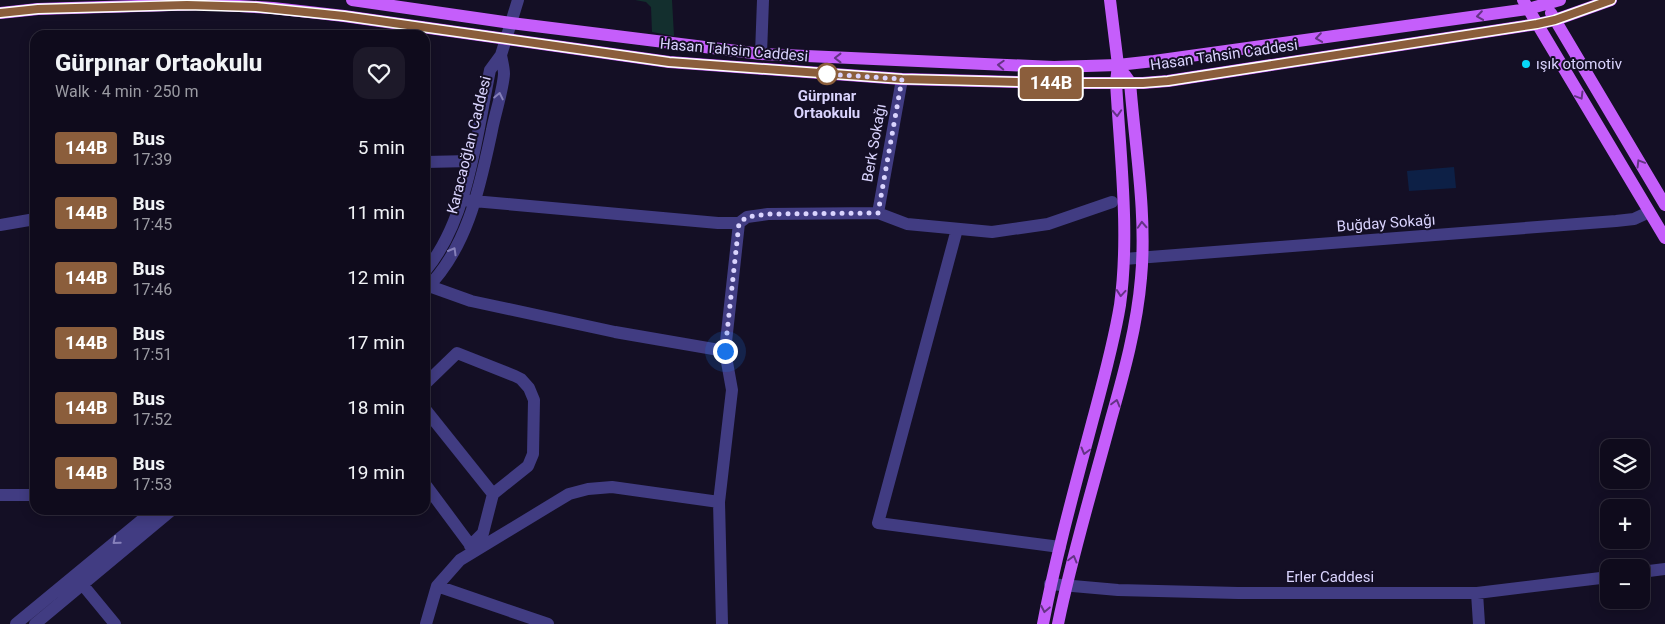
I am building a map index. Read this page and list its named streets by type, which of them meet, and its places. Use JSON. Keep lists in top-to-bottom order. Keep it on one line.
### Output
{"streets":{"main road":["Hasan Tahsin Caddesi"],"street":["Berk Sokağı","Karacaoğlan Caddesi","Buğday Sokağı","Erler Caddesi"]},"crossings":[["Hasan Tahsin Caddesi","Berk Sokağı"],["Hasan Tahsin Caddesi","Karacaoğlan Caddesi"]],"places":["ışık otomotiv","Gürpınar Ortaokulu"],"lines":["bus line 144B"],"page":{"on_map":"144B","heading":["Gürpınar Ortaokulu","Walk · 4 min · 250 m"],"list":[{"mark":"144B","name":"Bus","note":"17:39","value":"5 min"},{"mark":"144B","name":"Bus","note":"17:45","value":"11 min"},{"mark":"144B","name":"Bus","note":"17:46","value":"12 min"},{"mark":"144B","name":"Bus","note":"17:51","value":"17 min"},{"mark":"144B","name":"Bus","note":"17:52","value":"18 min"},{"mark":"144B","name":"Bus","note":"17:53","value":"19 min"}],"map_buttons":["+","−"]}}
